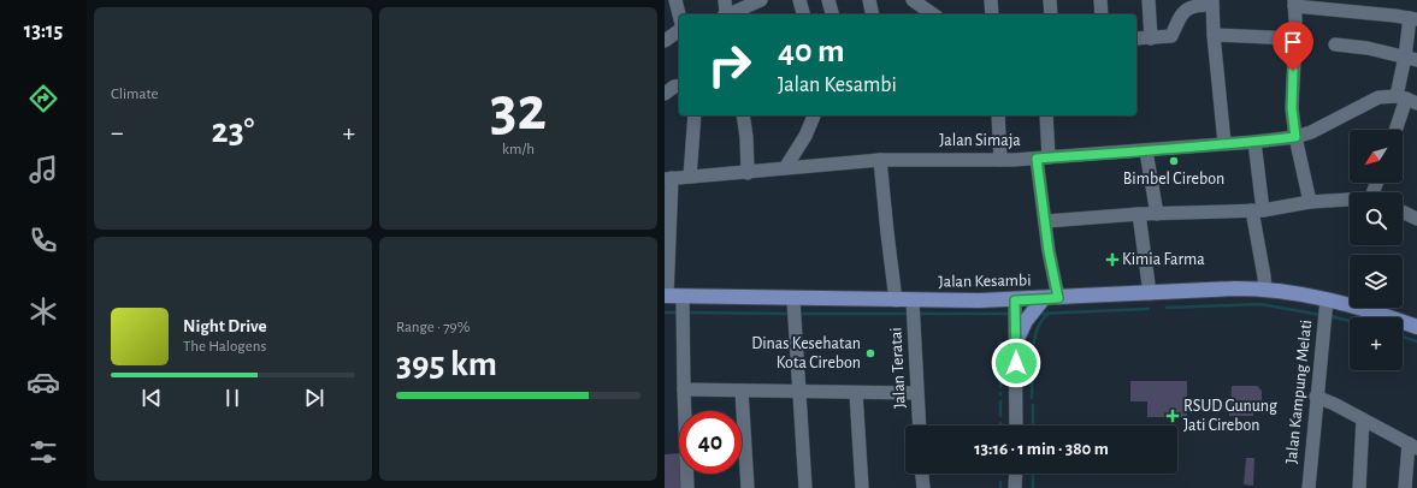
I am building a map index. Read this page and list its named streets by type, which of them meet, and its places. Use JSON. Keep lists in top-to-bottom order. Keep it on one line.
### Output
{"streets":{"main road":["Jalan Kesambi"],"street":["Jalan Simaja","Jalan Teratai","Jalan Kampung Melati"]},"crossings":[["Jalan Kesambi","Jalan Teratai"],["Jalan Kesambi","Jalan Kampung Melati"]],"places":{"other":["Bimbel Cirebon","Dinas Kesehatan Kota Cirebon"],"health":["Kimia Farma","RSUD Gunung Jati Cirebon"]},"north":"bottom left","page":{"tabs":"13:15","tile":["Climate",["32","km/h"],["Range · 79%","395 km"]],"turn":["40 m","Jalan Kesambi"],"heat":["−","23°","+"],"map_buttons":"+","song":["Night Drive","The Halogens"],"limit":"40","trip":"13:16 · 1 min · 380 m"}}
